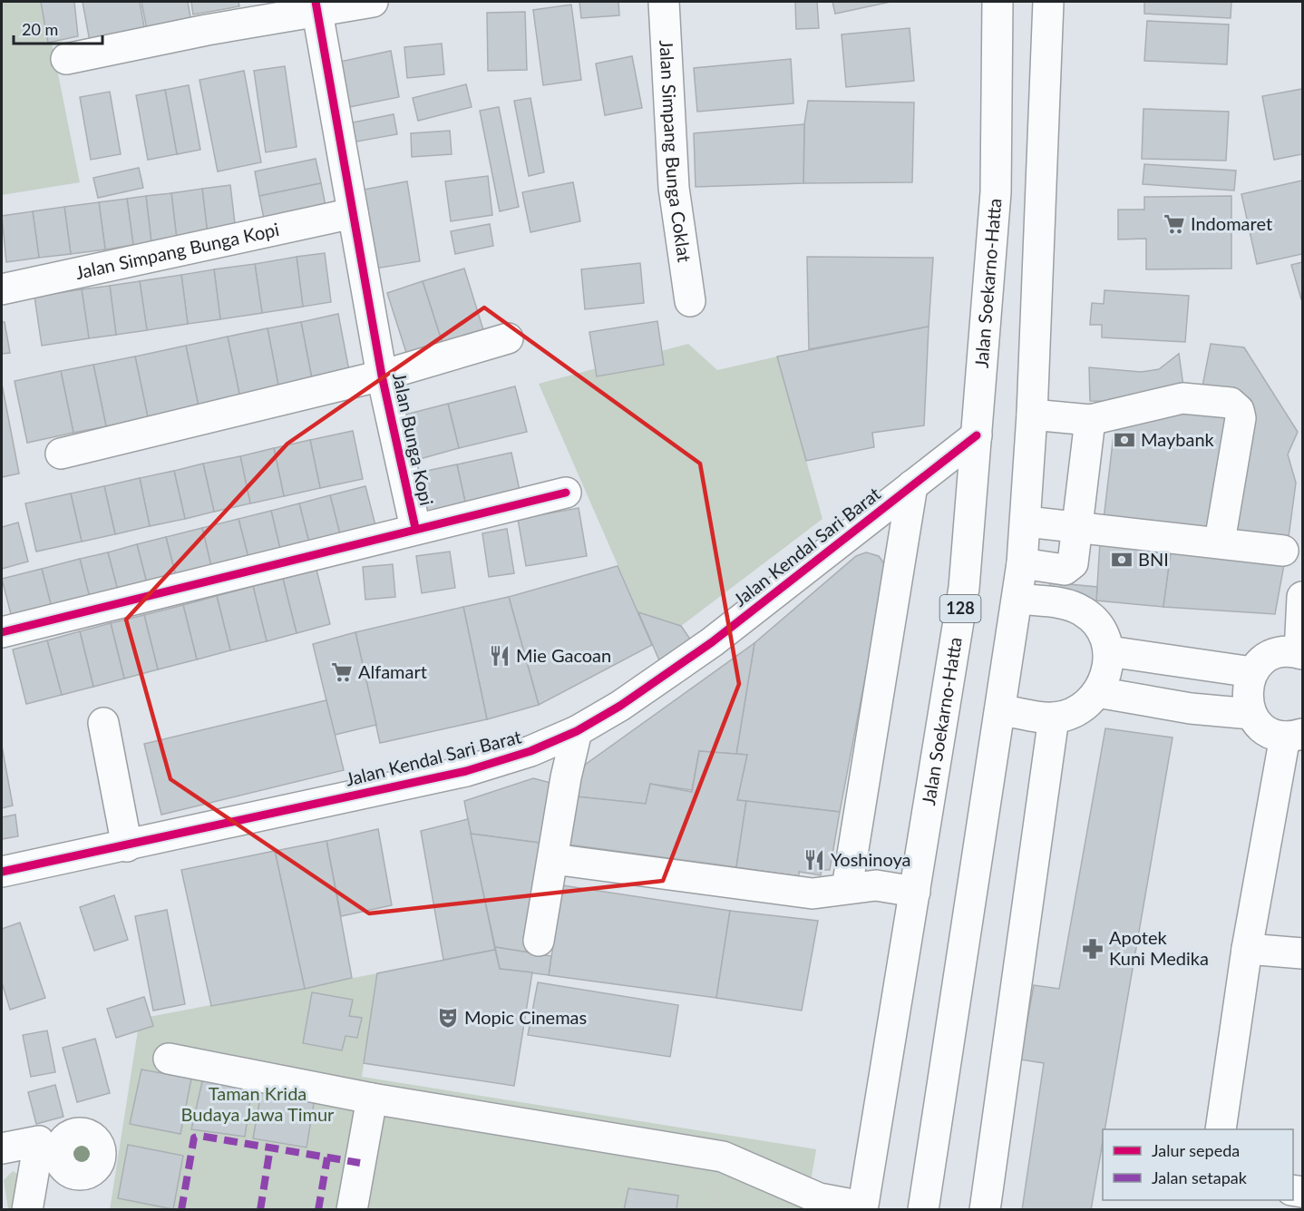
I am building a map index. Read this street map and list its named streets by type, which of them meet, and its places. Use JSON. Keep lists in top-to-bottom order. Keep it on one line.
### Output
{"streets":{"street":["Jalan Simpang Bunga Coklat","Jalan Simpang Bunga Kopi","Jalan Soekarno-Hatta","Jalan Bunga Kopi","Jalan Kendal Sari Barat","128"]},"crossings":[["Jalan Simpang Bunga Kopi","Jalan Bunga Kopi"],["Jalan Soekarno-Hatta","Jalan Kendal Sari Barat"]],"parks":["Taman Krida Budaya Jawa Timur"],"places":{"supermarket":["Indomaret","Alfamart"],"bank":["Maybank","BNI"],"restaurant":["Mie Gacoan","Yoshinoya"],"pharmacy":["Apotek Kuni Medika"],"theatre":["Mopic Cinemas"]},"legend":["Jalur sepeda","Jalan setapak"],"scale_bar":"20 m"}
